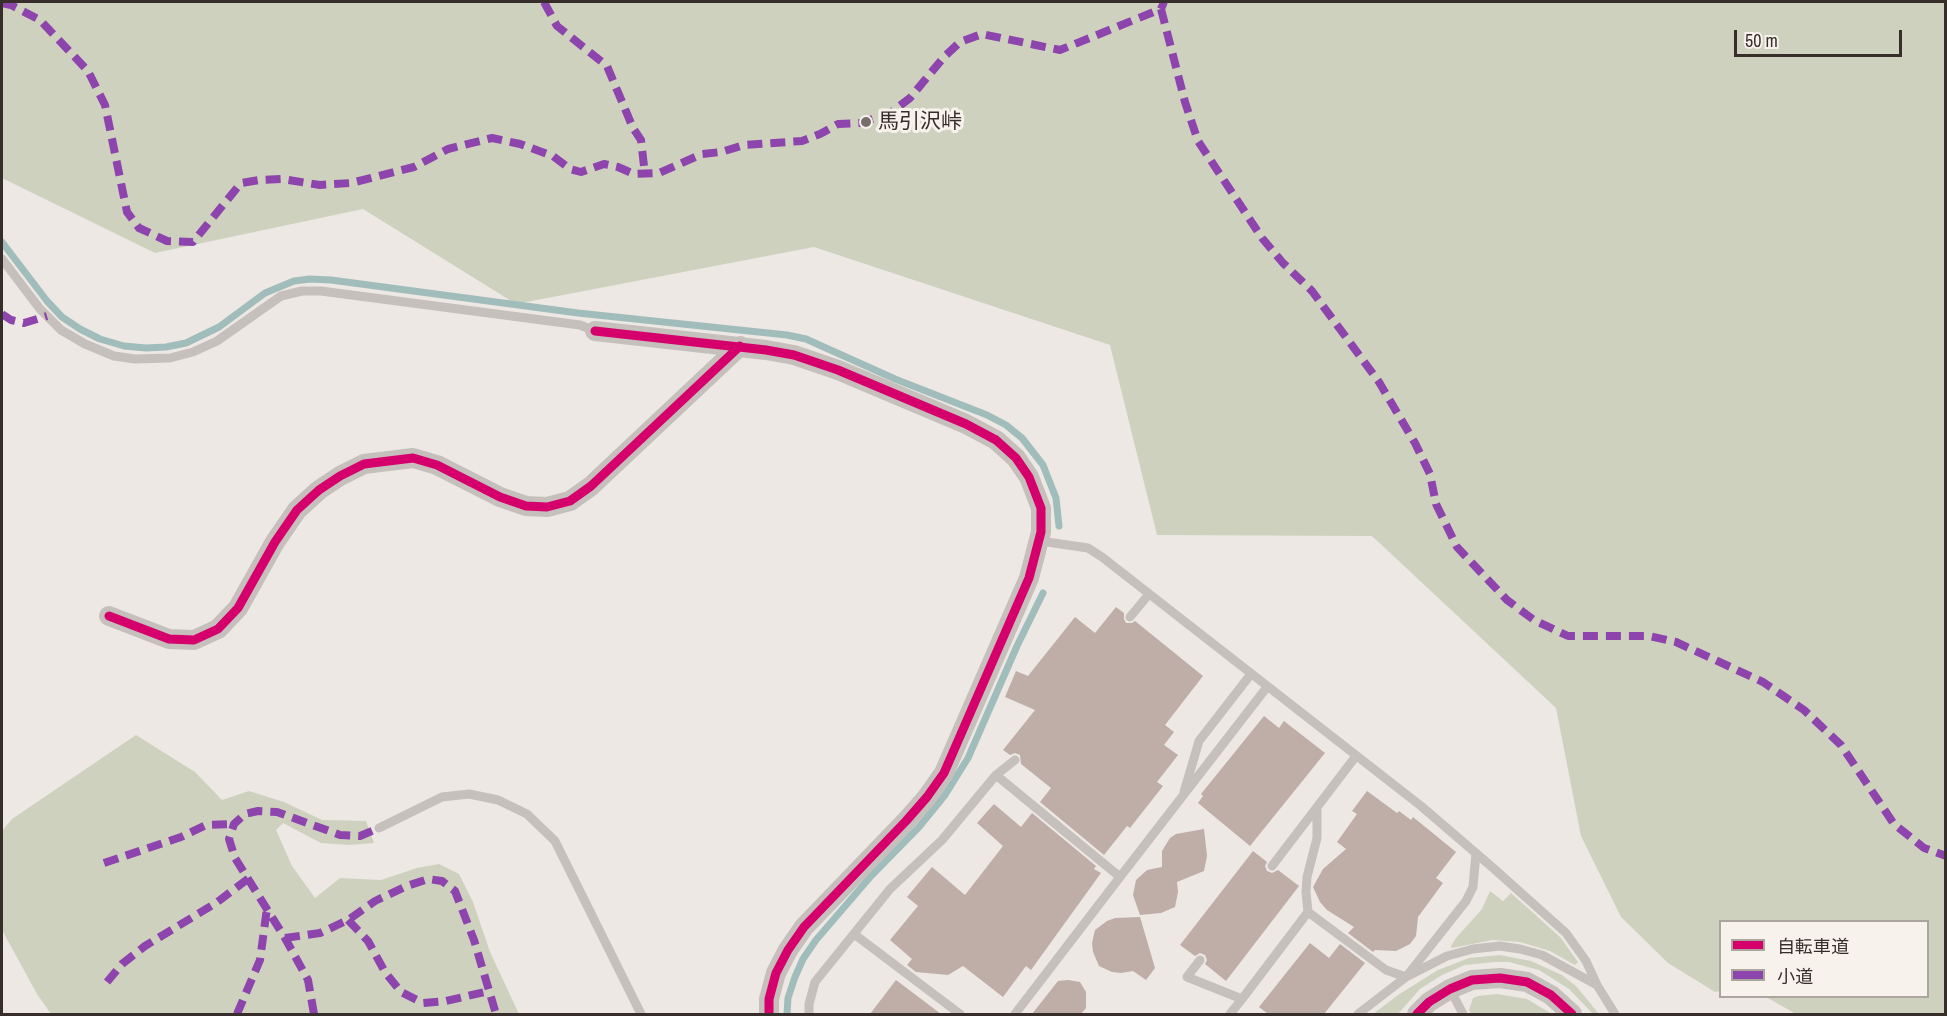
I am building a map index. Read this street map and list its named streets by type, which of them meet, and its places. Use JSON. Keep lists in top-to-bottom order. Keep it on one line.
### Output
{"places":["馬引沢峠"],"legend":["自転車道","小道"],"scale_bar":"50 m"}
